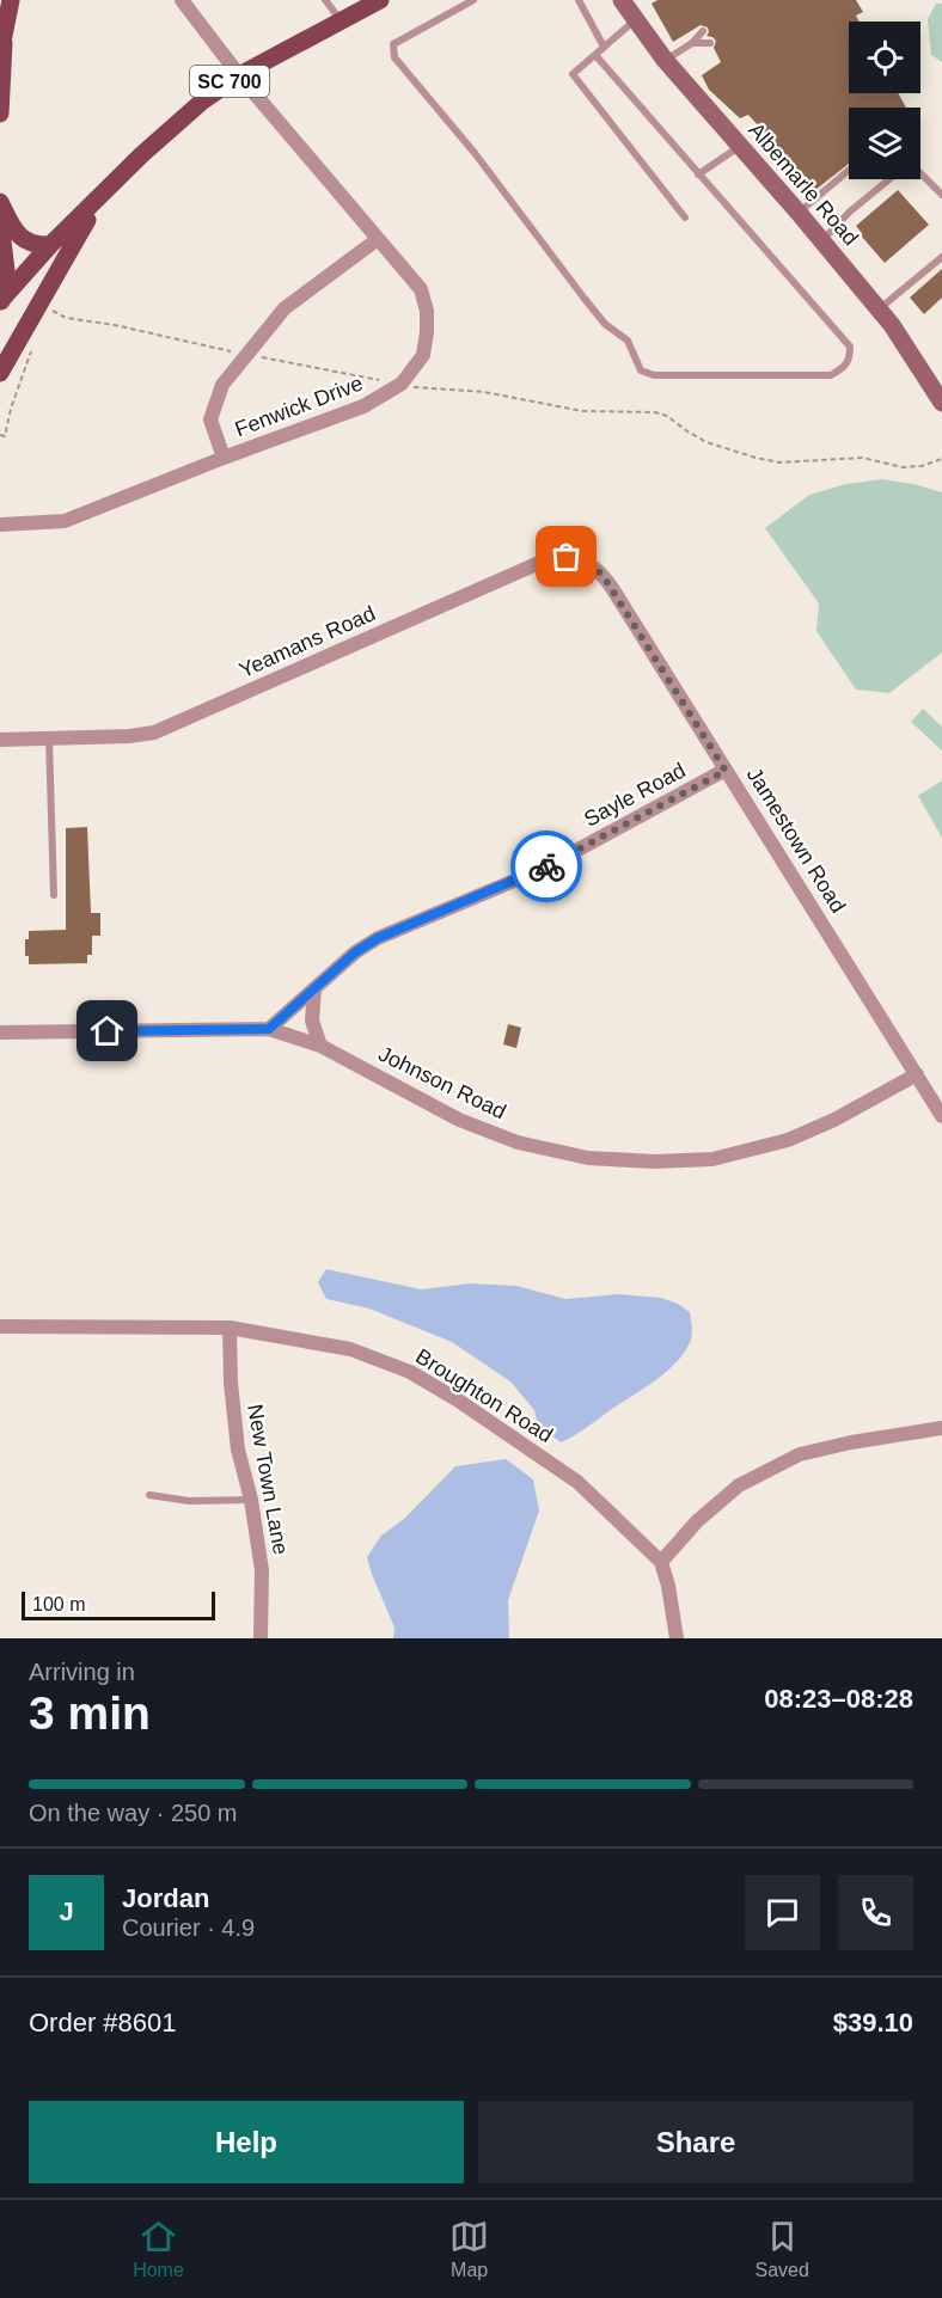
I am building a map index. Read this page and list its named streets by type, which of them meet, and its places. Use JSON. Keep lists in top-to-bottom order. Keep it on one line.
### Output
{"streets":{"main road":["SC 700"],"street":["Albemarle Road","Fenwick Drive","Yeamans Road","Sayle Road","Jamestown Road","Johnson Road","Broughton Road","New Town Lane"]},"crossings":[["SC 700","Fenwick Drive"],["Yeamans Road","Jamestown Road"],["Sayle Road","Jamestown Road"],["Sayle Road","Johnson Road"],["Jamestown Road","Johnson Road"],["Broughton Road","New Town Lane"]],"scale_bar":"100 m","page":{"scale":"100 m","heading":["3 min","Arriving in","08:23–08:28"],"panel":["Jordan","Courier · 4.9","Order #8601","$39.10"],"bar":"On the way · 250 m","round":"J","buttons":["Help","Share"],"tabs":["Home","Map","Saved"]}}
